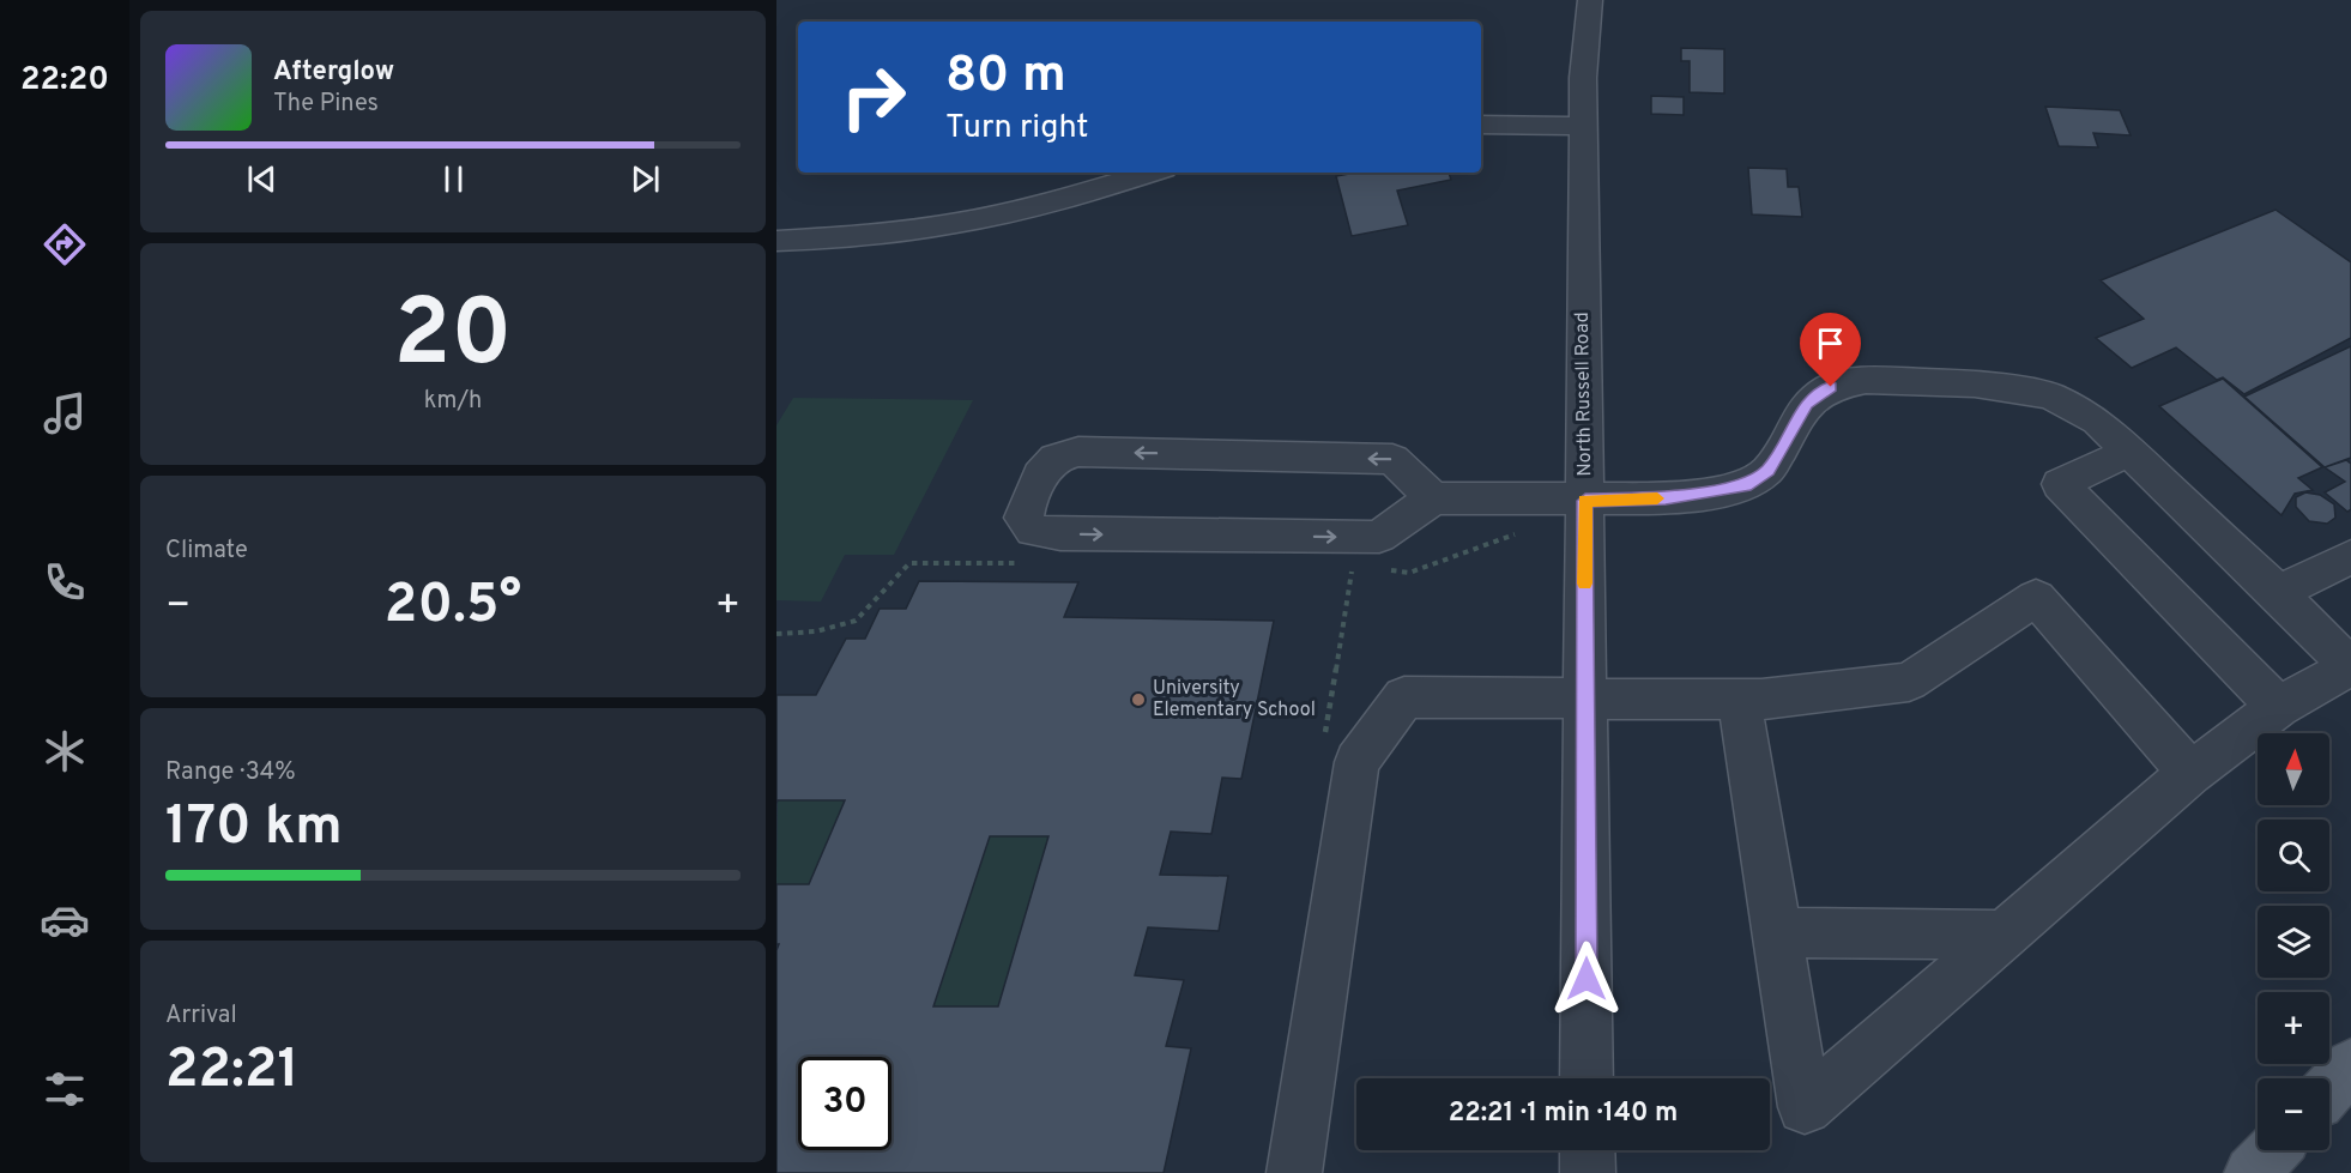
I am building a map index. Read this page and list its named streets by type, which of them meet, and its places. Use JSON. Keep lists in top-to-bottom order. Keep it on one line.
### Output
{"streets":{"street":["North Russell Road"]},"places":["University Elementary School"],"north":"top","page":{"tabs":"22:20","turn":["80 m","Turn right"],"song":["Afterglow","The Pines"],"tile":[["20","km/h"],"Climate",["Range · 34%","170 km"],["Arrival","22:21"]],"heat":["−","20.5°","+"],"map_buttons":["+","−"],"limit":"30","trip":"22:21 · 1 min · 140 m"}}
